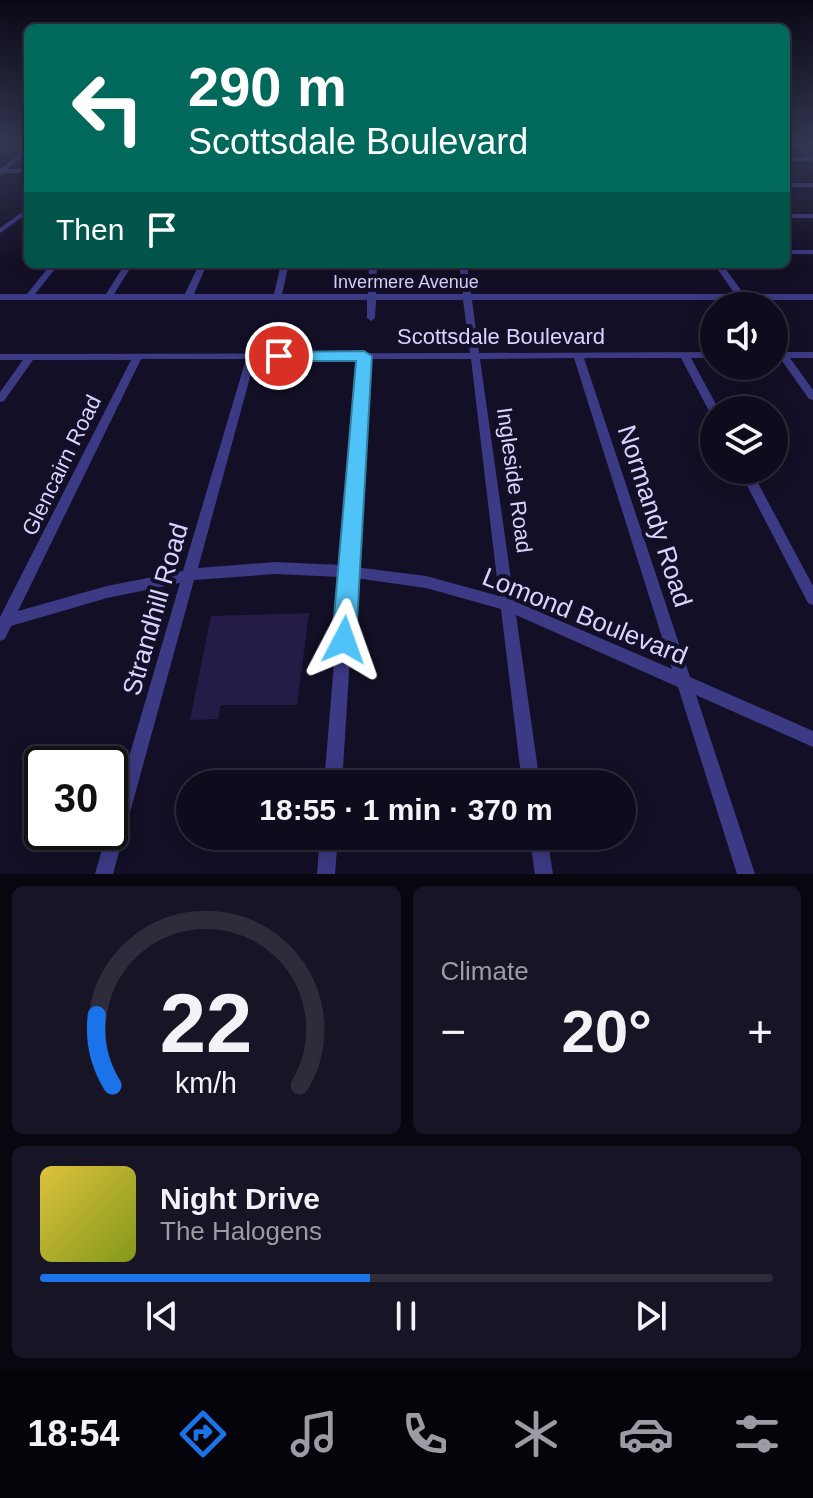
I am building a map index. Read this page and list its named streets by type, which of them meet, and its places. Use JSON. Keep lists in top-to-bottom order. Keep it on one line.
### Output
{"streets":{"street":["Invermere Avenue","Scottsdale Boulevard","Glencairn Road","Ingleside Road","Normandy Road","Strandhill Road","Lomond Boulevard"]},"crossings":[["Invermere Avenue","Ingleside Road"],["Scottsdale Boulevard","Glencairn Road"],["Scottsdale Boulevard","Ingleside Road"],["Scottsdale Boulevard","Normandy Road"],["Scottsdale Boulevard","Strandhill Road"],["Glencairn Road","Lomond Boulevard"],["Ingleside Road","Lomond Boulevard"],["Normandy Road","Lomond Boulevard"],["Strandhill Road","Lomond Boulevard"]],"page":{"turn":["290 m","Scottsdale Boulevard"],"then":"Then","limit":"30","trip":"18:55 · 1 min · 370 m","tile":"Climate","heat":["−","20°","+"],"song":["Night Drive","The Halogens"],"tabs":"18:54","gauge":["22","km/h"]}}
